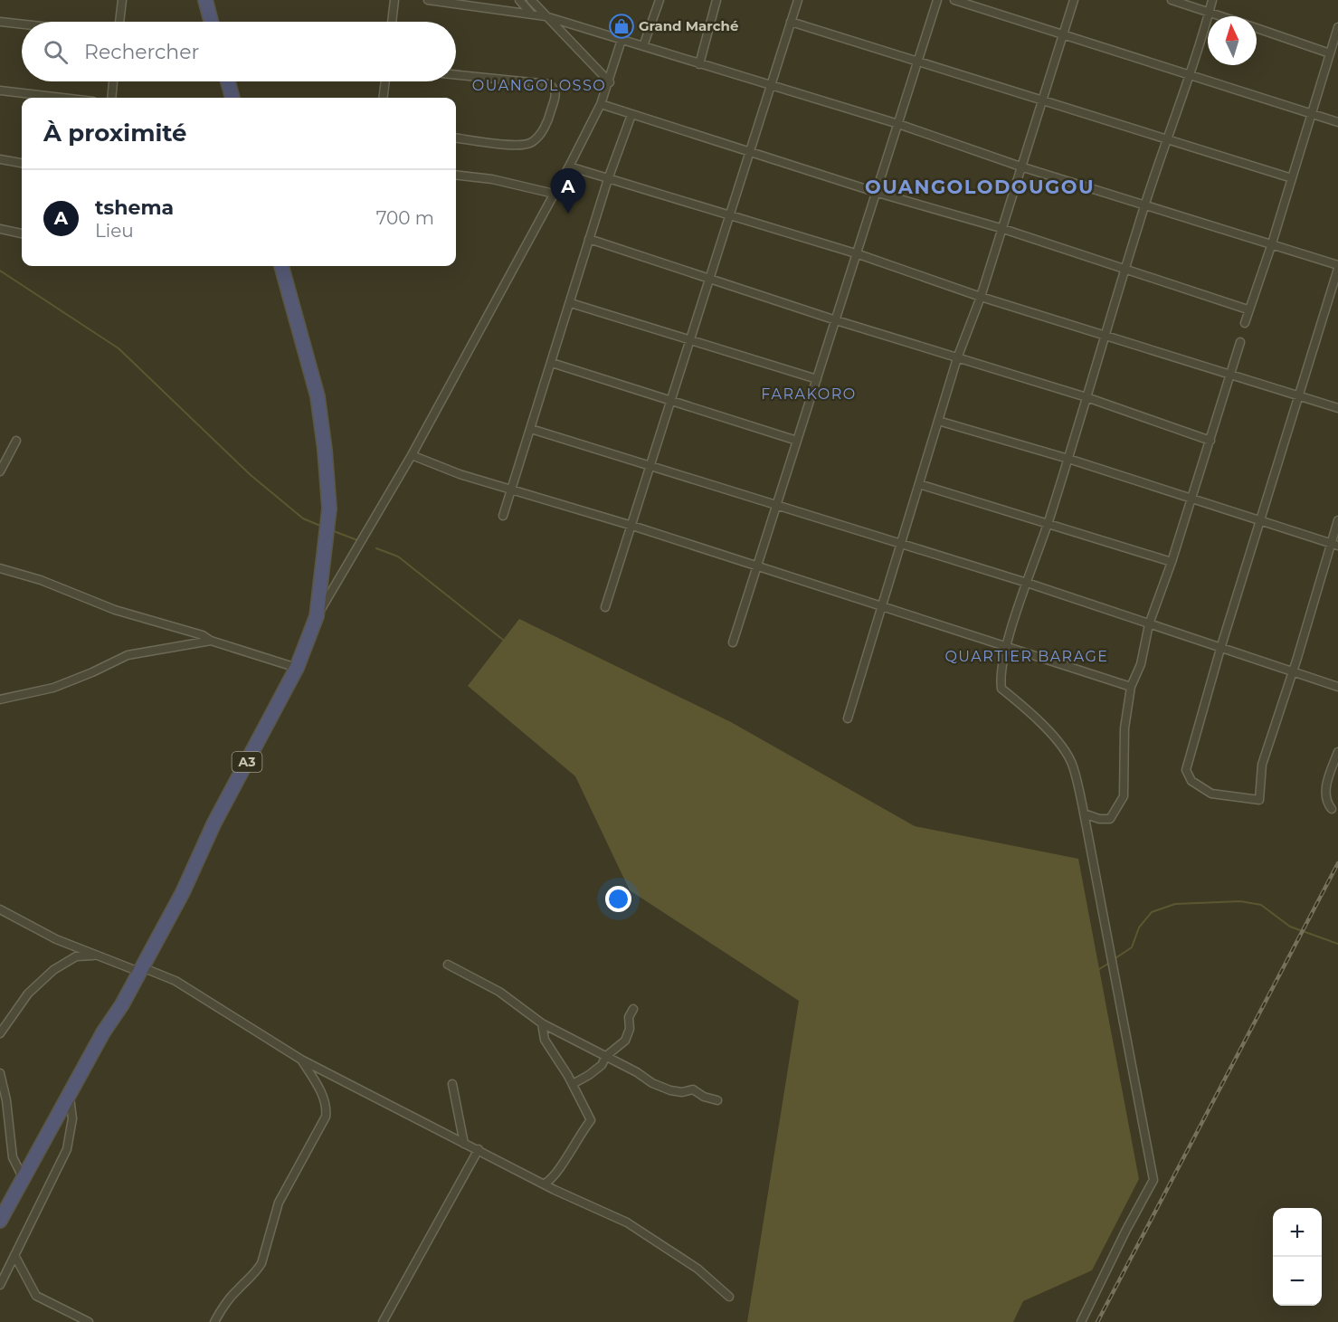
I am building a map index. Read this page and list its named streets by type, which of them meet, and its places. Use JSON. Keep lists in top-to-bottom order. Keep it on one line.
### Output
{"streets":{"highway":["A3"]},"districts":["OUANGOLOSSO","OUANGOLODOUGOU","FARAKORO","QUARTIER BARAGE"],"places":{"shop":["Grand Marché"]},"north":"top","page":{"search":"Rechercher","heading":"À proximité","pins":"A","list":[{"mark":"A","name":"tshema","note":"Lieu","value":"700 m"}],"map_buttons":["+","−"]}}
